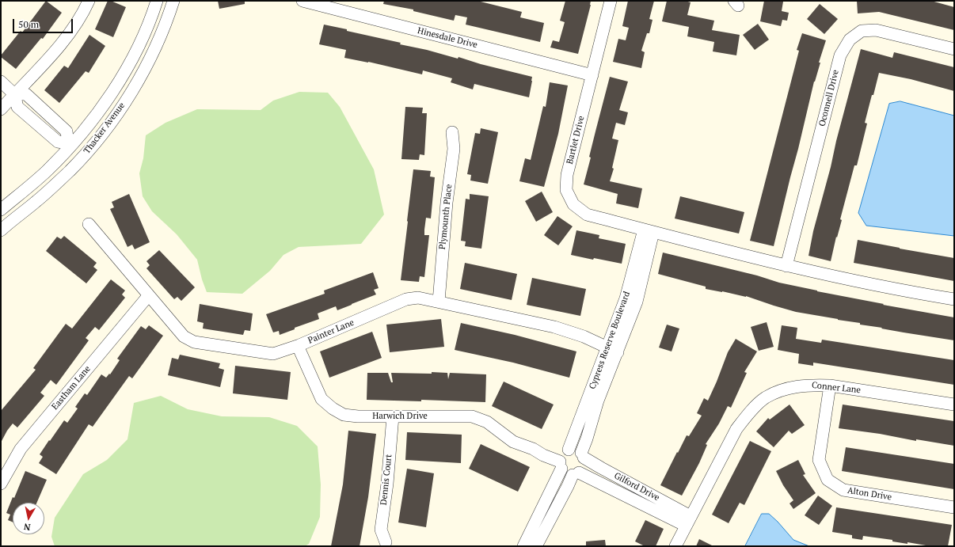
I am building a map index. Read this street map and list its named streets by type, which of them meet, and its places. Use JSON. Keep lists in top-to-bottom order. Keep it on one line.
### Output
{"streets":{"street":["Hinesdale Drive","Oconnell Drive","Thacker Avenue","Bartlet Drive","Plymounth Place","Painter Lane","Cypress Reserve Boulevard","Eastham Lane","Conner Lane","Harwich Drive","Dennis Court","Gilford Drive","Alton Drive"]},"crossings":[["Hinesdale Drive","Bartlet Drive"],["Bartlet Drive","Cypress Reserve Boulevard"],["Plymounth Place","Painter Lane"],["Painter Lane","Cypress Reserve Boulevard"],["Painter Lane","Eastham Lane"],["Painter Lane","Harwich Drive"],["Cypress Reserve Boulevard","Harwich Drive"],["Cypress Reserve Boulevard","Gilford Drive"],["Conner Lane","Gilford Drive"],["Conner Lane","Alton Drive"],["Harwich Drive","Dennis Court"],["Harwich Drive","Gilford Drive"]],"scale_bar":"50 m","north":"bottom"}
